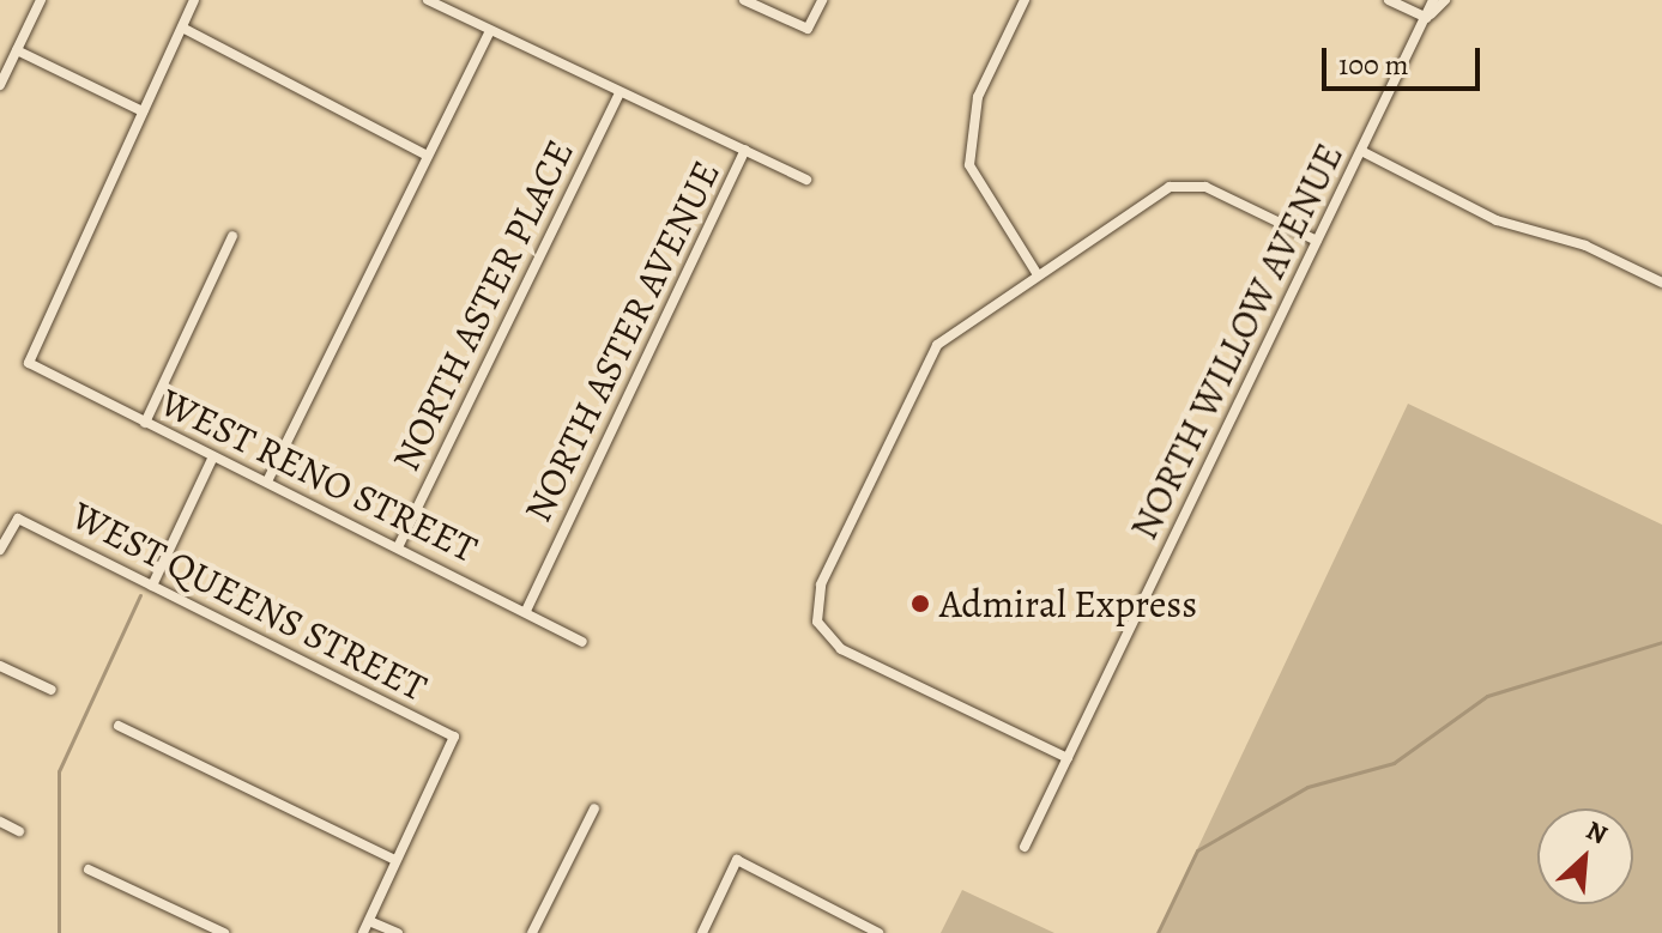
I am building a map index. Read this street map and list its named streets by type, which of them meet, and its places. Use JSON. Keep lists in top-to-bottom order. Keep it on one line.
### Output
{"streets":{"street":["NORTH ASTER PLACE","NORTH ASTER AVENUE","NORTH WILLOW AVENUE","WEST RENO STREET","WEST QUEENS STREET"]},"crossings":[["NORTH ASTER PLACE","WEST RENO STREET"],["NORTH ASTER AVENUE","WEST RENO STREET"]],"places":["Admiral Express"],"scale_bar":"100 m","north":"top right"}
